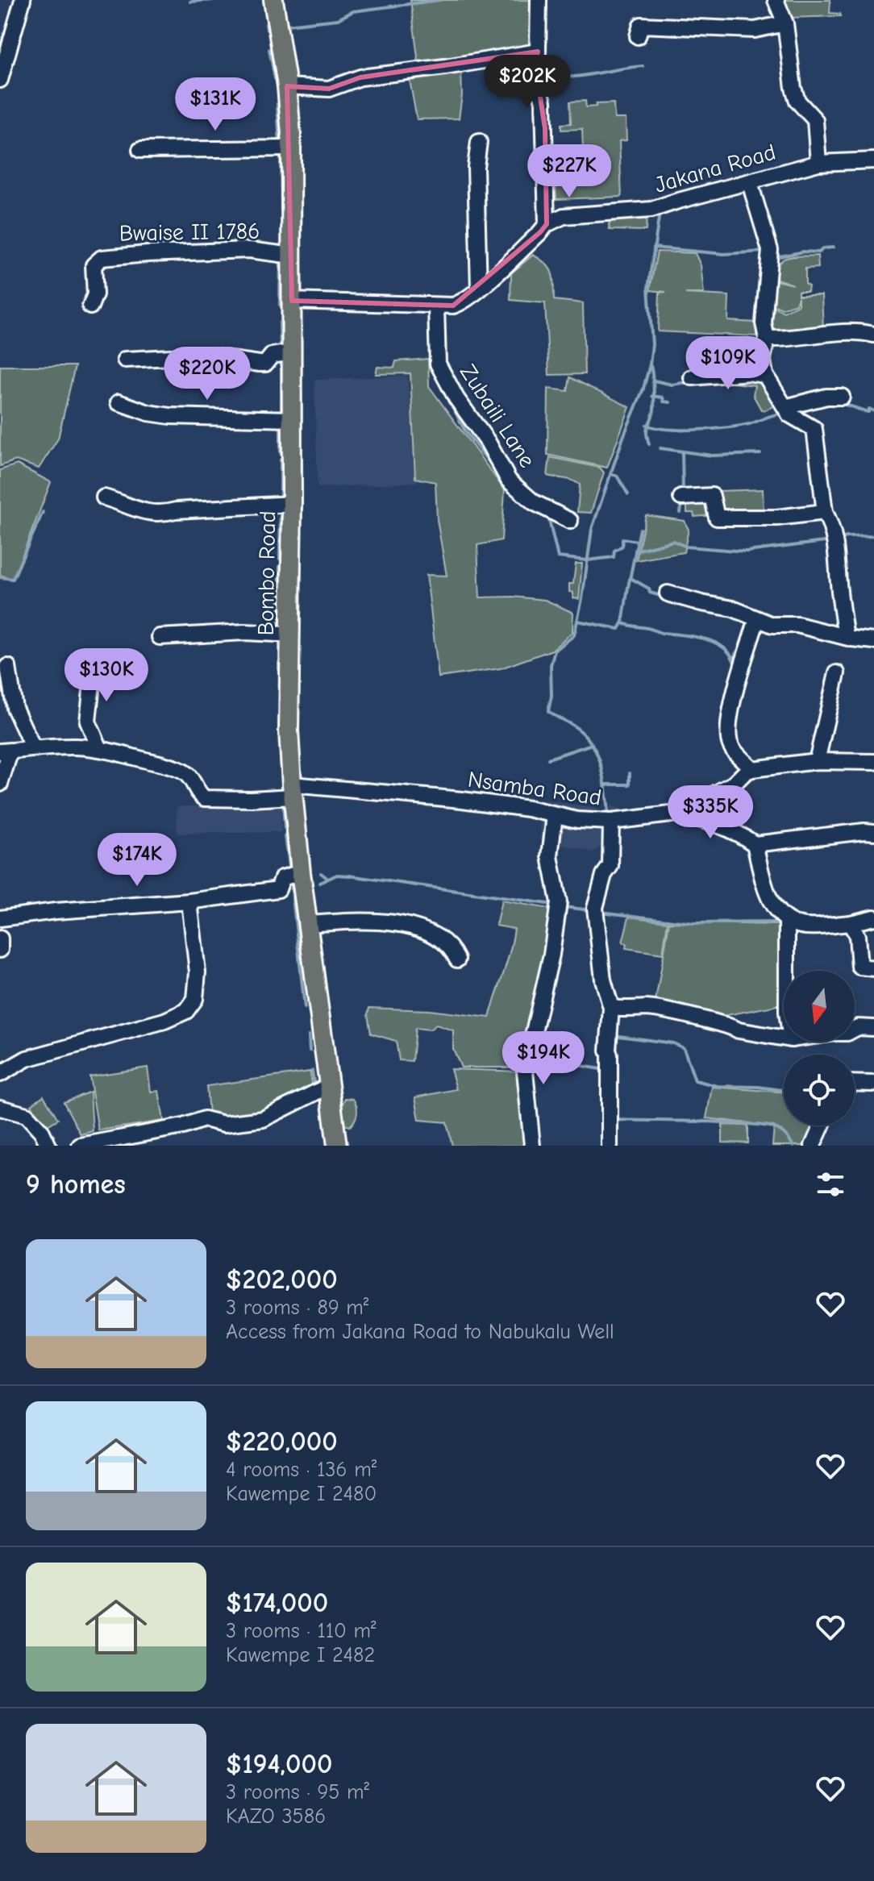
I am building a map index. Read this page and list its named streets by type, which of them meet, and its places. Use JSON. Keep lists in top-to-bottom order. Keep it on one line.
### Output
{"streets":{"main road":["Bombo Road"],"street":["Jakana Road","Bwaise II 1786","Zubaili Lane","Nsamba Road"]},"crossings":[["Jakana Road","Zubaili Lane"],["Jakana Road","Bombo Road"],["Bwaise II 1786","Bombo Road"],["Bombo Road","Nsamba Road"]],"north":"bottom","page":{"price":["$202K","$131K","$227K","$109K","$220K","$130K","$335K","$174K","$194K"],"heading":"9 homes","list":[{"name":"$202,000","note":"3 rooms · 89 m² · Access from Jakana Road to Nabukalu Well"},{"name":"$220,000","note":"4 rooms · 136 m² · Kawempe I 2480"},{"name":"$174,000","note":"3 rooms · 110 m² · Kawempe I 2482"},{"name":"$194,000","note":"3 rooms · 95 m² · KAZO 3586"}]}}
